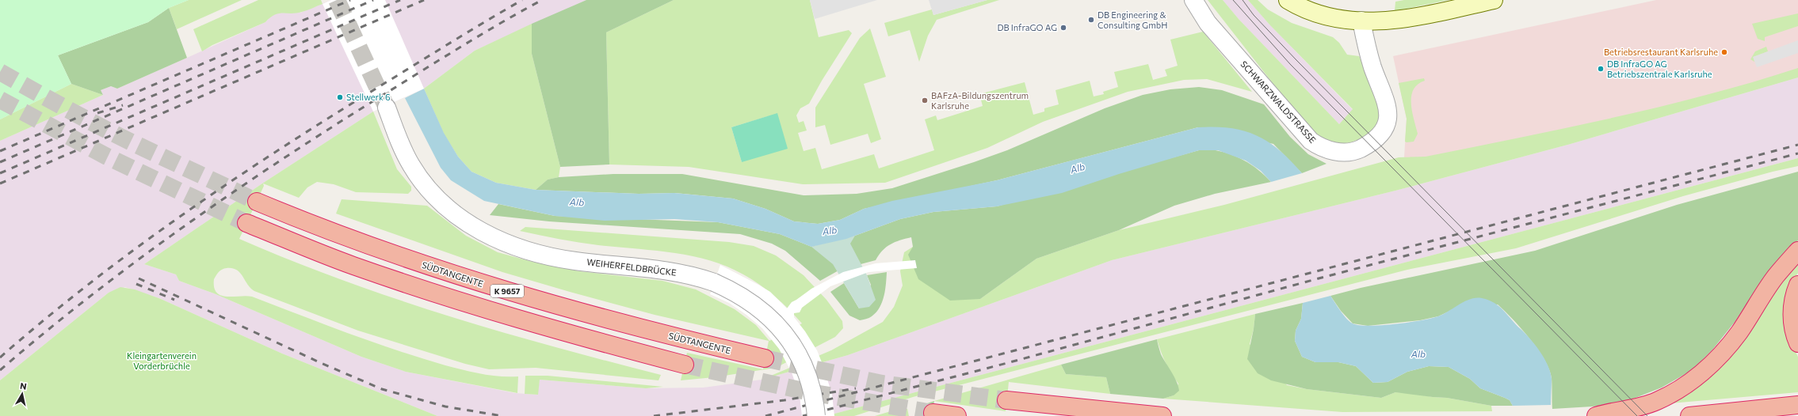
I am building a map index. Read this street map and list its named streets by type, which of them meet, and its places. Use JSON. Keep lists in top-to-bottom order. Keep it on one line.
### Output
{"streets":{"highway":["SÜDTANGENTE","K 9657"],"street":["SCHWARZWALDSTRASSE","WEIHERFELDBRÜCKE"]},"water":["Alb"],"parks":["Kleingartenverein Vorderbrüchle"],"places":["DB Engineering & Consulting GmbH","DB InfraGO AG","Betriebsrestaurant Karlsruhe","DB InfraGO AG Betriebszentrale Karlsruhe","Stellwerk 6","BAFzA-Bildungszentrum Karlsruhe"],"north":"top"}
